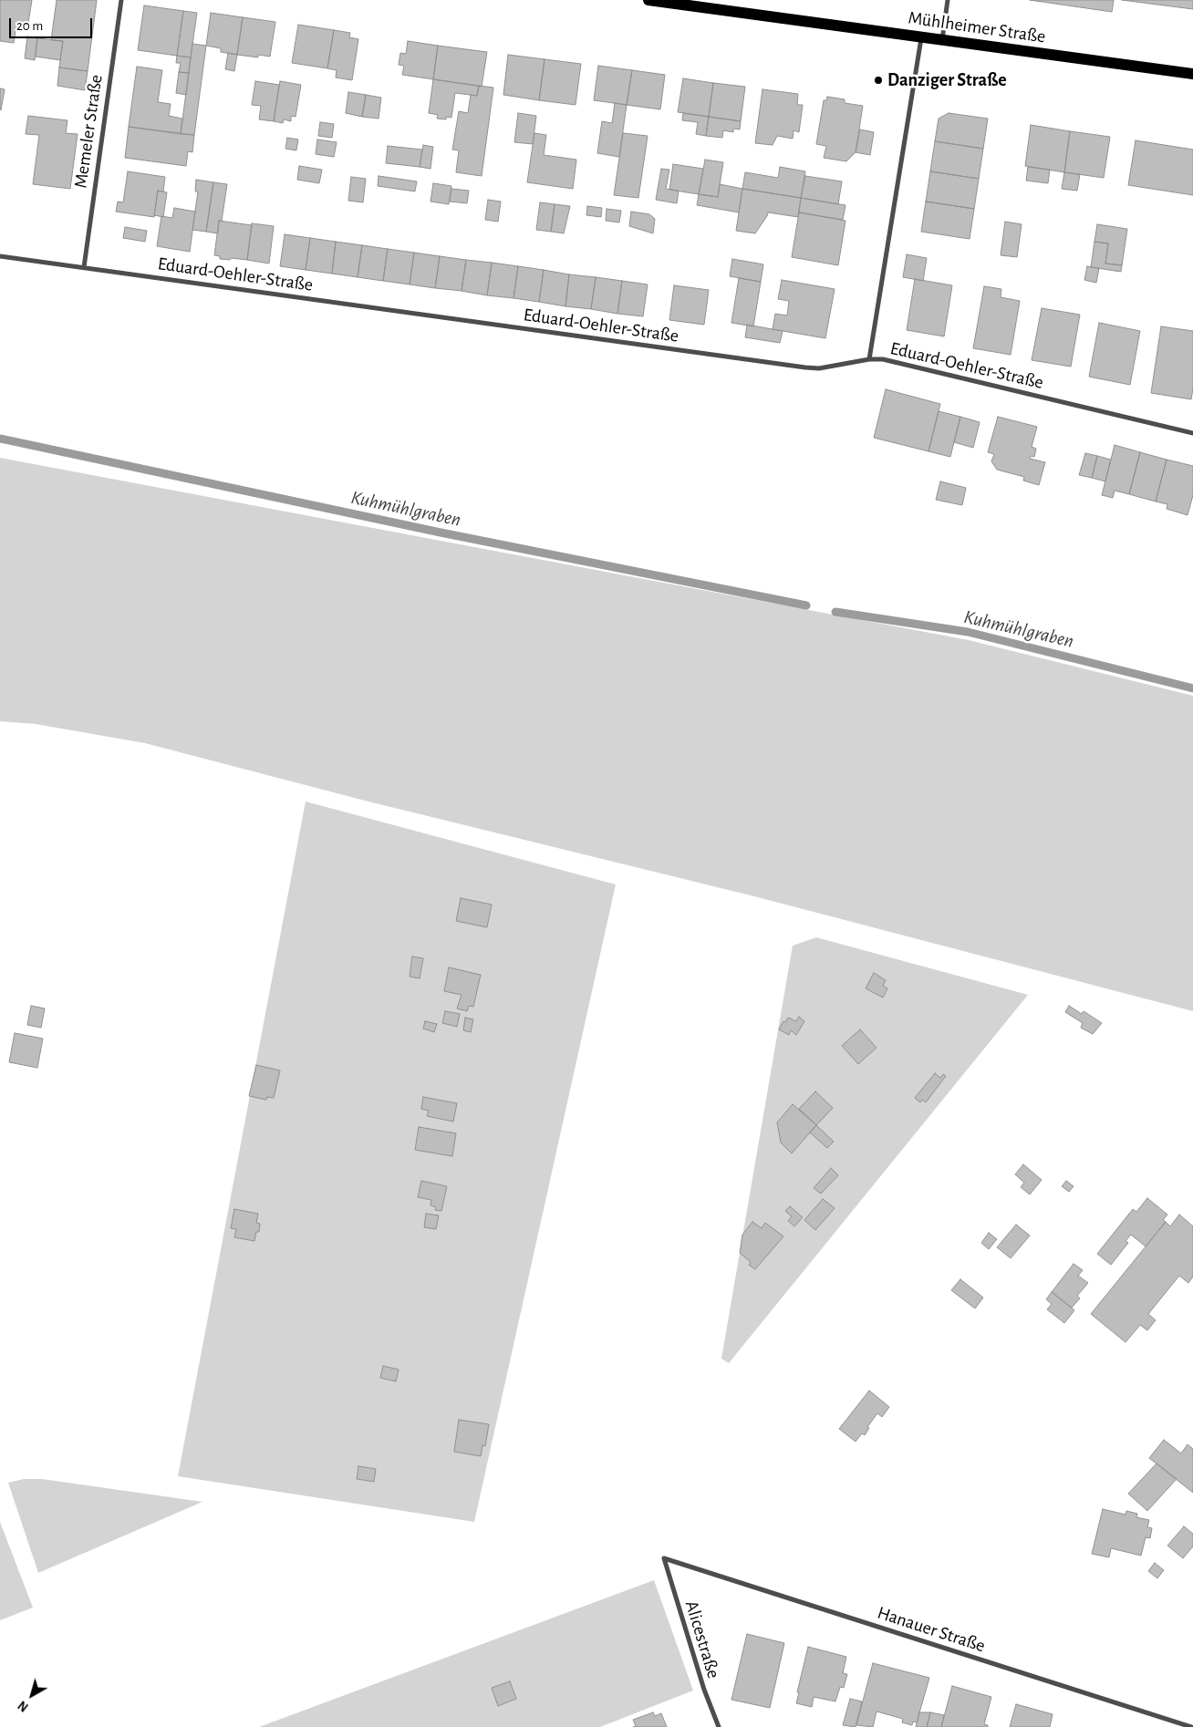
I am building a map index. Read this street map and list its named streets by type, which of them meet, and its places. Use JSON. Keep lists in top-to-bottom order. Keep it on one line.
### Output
{"streets":{"main road":["Mühlheimer Straße"],"street":["Memeler Straße","Eduard-Oehler-Straße","Hanauer Straße","Alicestraße"]},"crossings":[["Memeler Straße","Eduard-Oehler-Straße"],["Hanauer Straße","Alicestraße"]],"water":["Kuhmühlgraben"],"places":["Danziger Straße"],"scale_bar":"20 m","north":"bottom left"}
